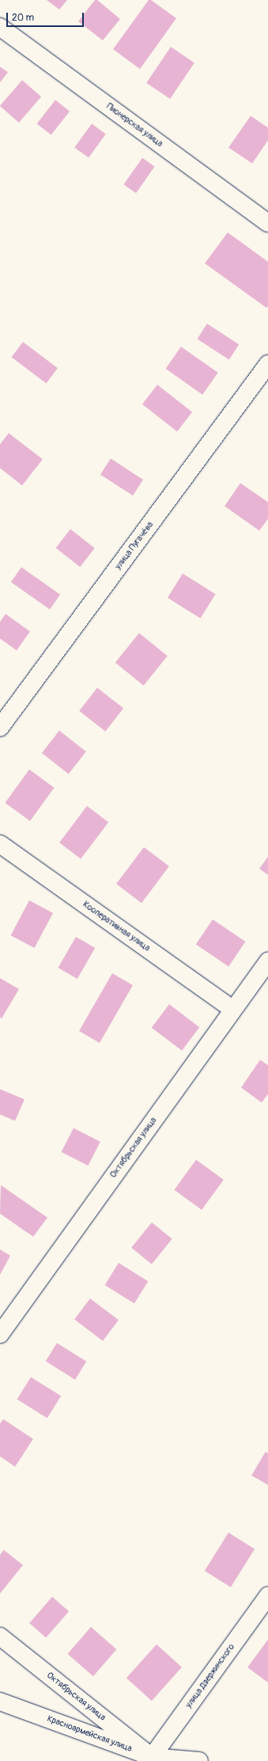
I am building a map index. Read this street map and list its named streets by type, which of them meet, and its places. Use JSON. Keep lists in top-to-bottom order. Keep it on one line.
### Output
{"streets":{"street":["Пионерская улица","улица Пугачёва","Кооперативная улица","Октябрьская улица","улица Дзержинского","Красноармейская улица"]},"crossings":[["Кооперативная улица","Октябрьская улица"],["Октябрьская улица","улица Дзержинского"],["Октябрьская улица","Красноармейская улица"],["улица Дзержинского","Красноармейская улица"]],"scale_bar":"20 m"}
